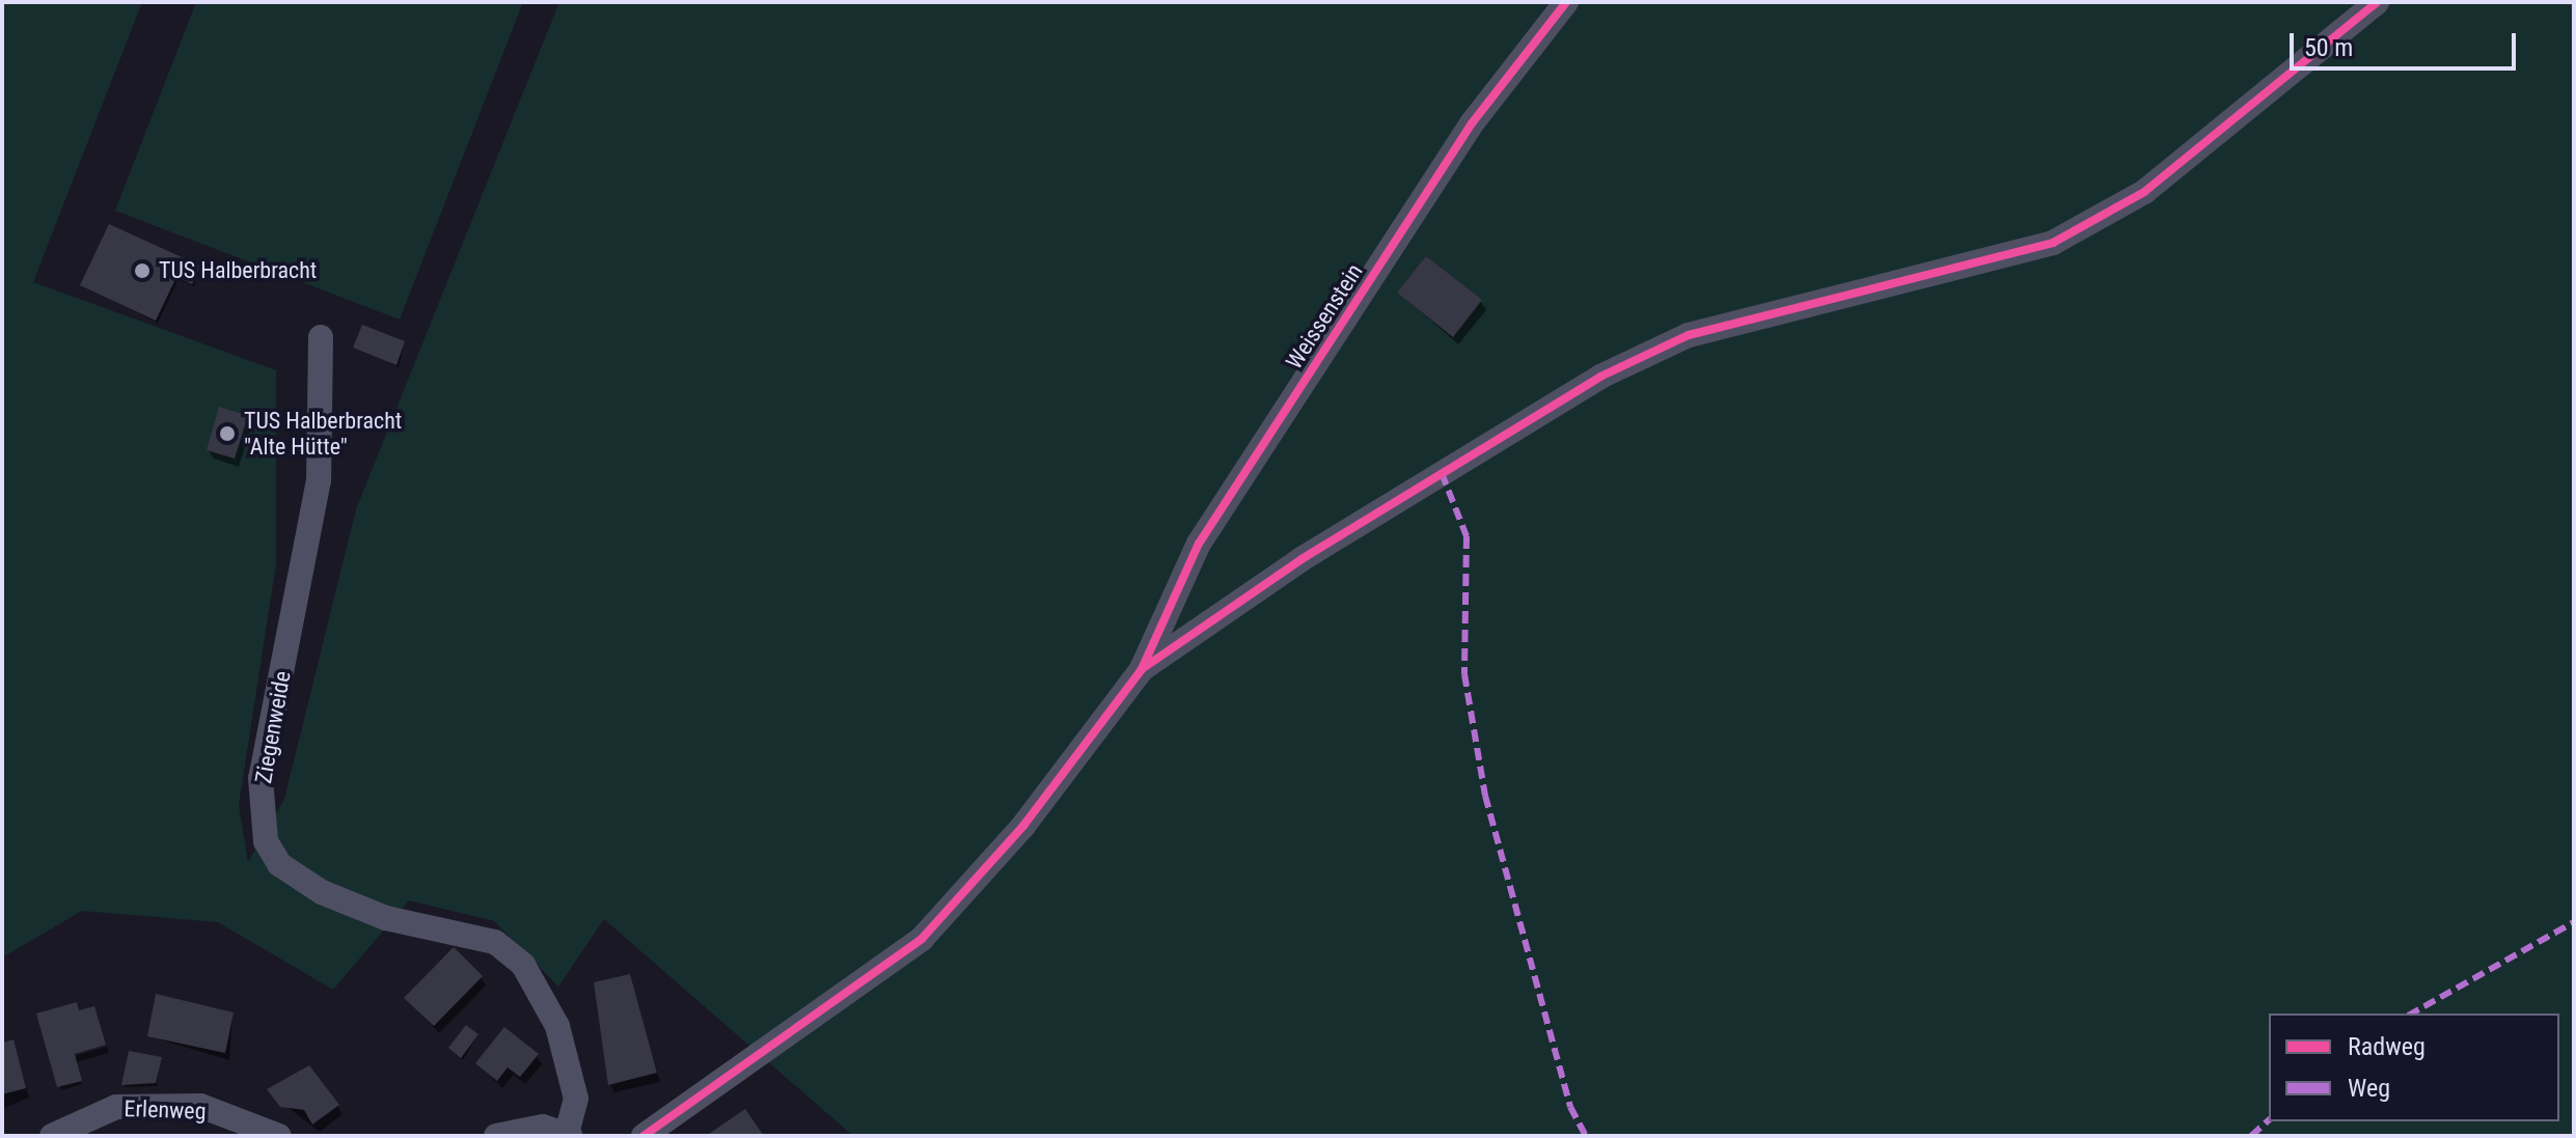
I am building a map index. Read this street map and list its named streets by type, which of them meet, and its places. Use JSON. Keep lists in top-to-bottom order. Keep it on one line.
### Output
{"streets":{"street":["Weissenstein","Ziegenweide","Erlenweg"]},"places":["TUS Halberbracht","TUS Halberbracht \"Alte Hütte\""],"legend":["Radweg","Weg"],"scale_bar":"50 m"}
